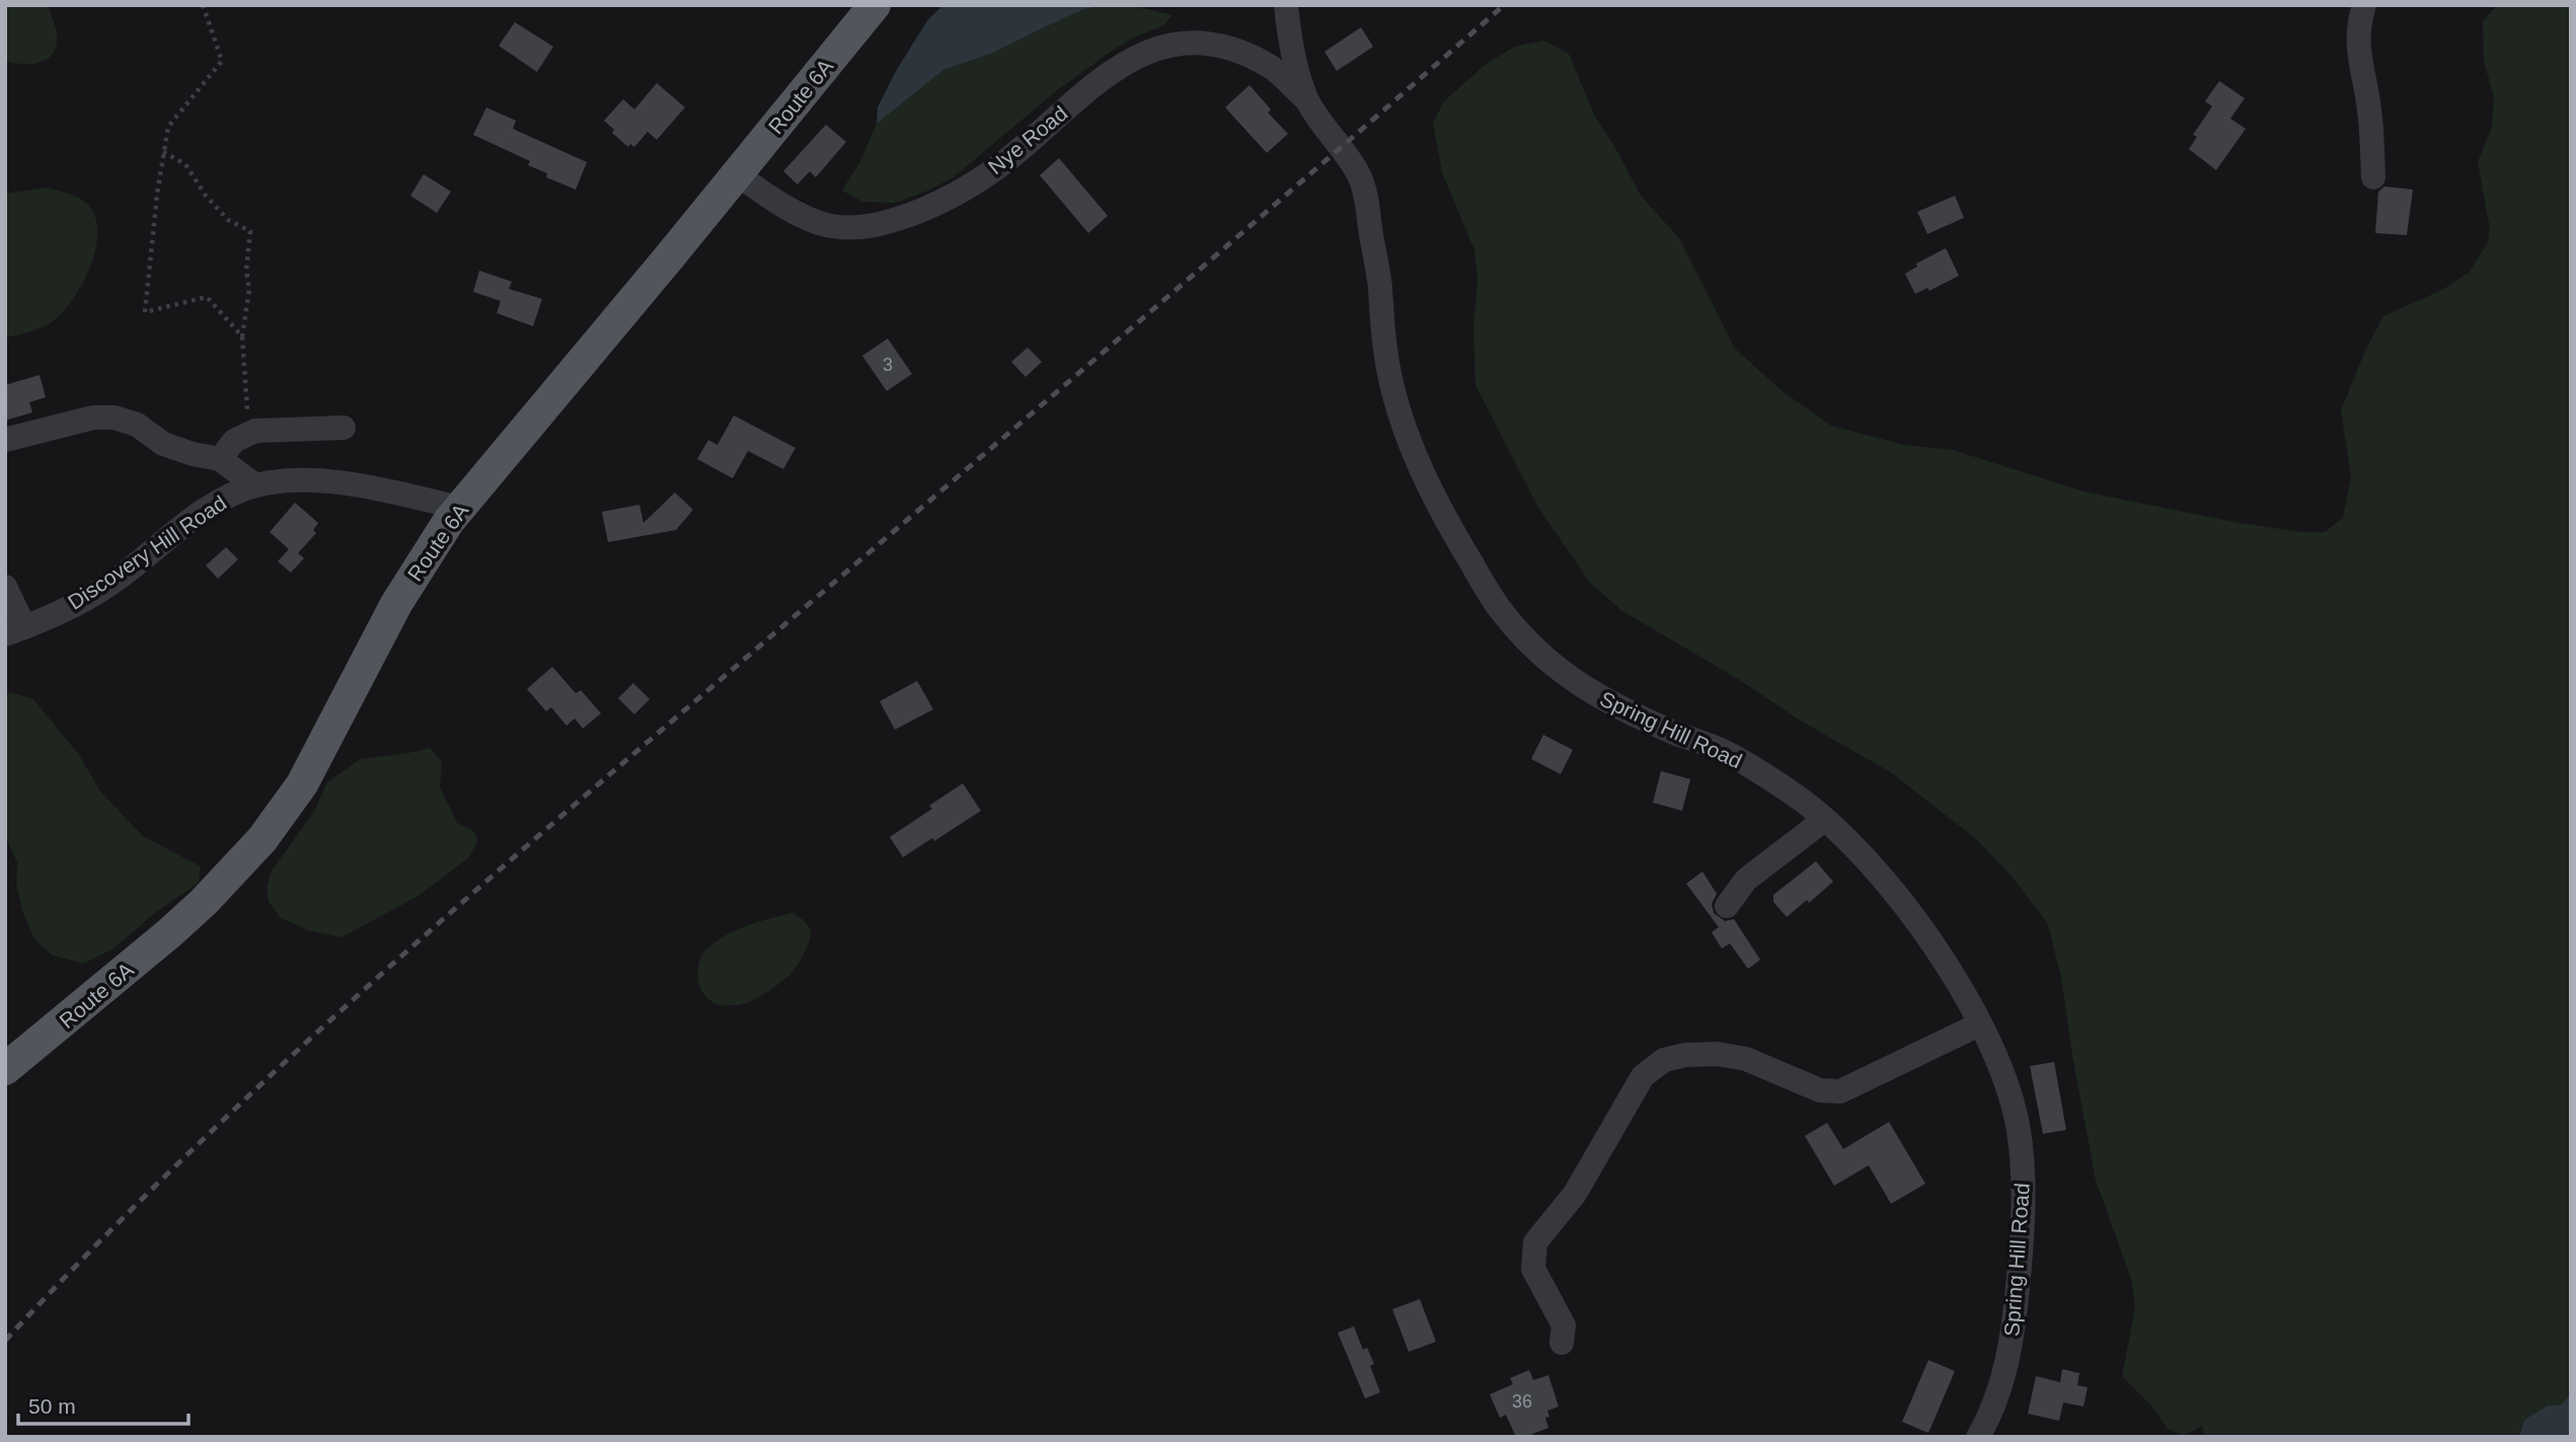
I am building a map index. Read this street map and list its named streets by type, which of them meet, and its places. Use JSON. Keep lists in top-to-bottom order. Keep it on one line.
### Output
{"streets":{"main road":["Route 6A"],"street":["Nye Road","Discovery Hill Road","Spring Hill Road"]},"crossings":[["Route 6A","Nye Road"],["Route 6A","Discovery Hill Road"],["Nye Road","Spring Hill Road"]],"house_numbers":["3","36"],"scale_bar":"50 m"}
